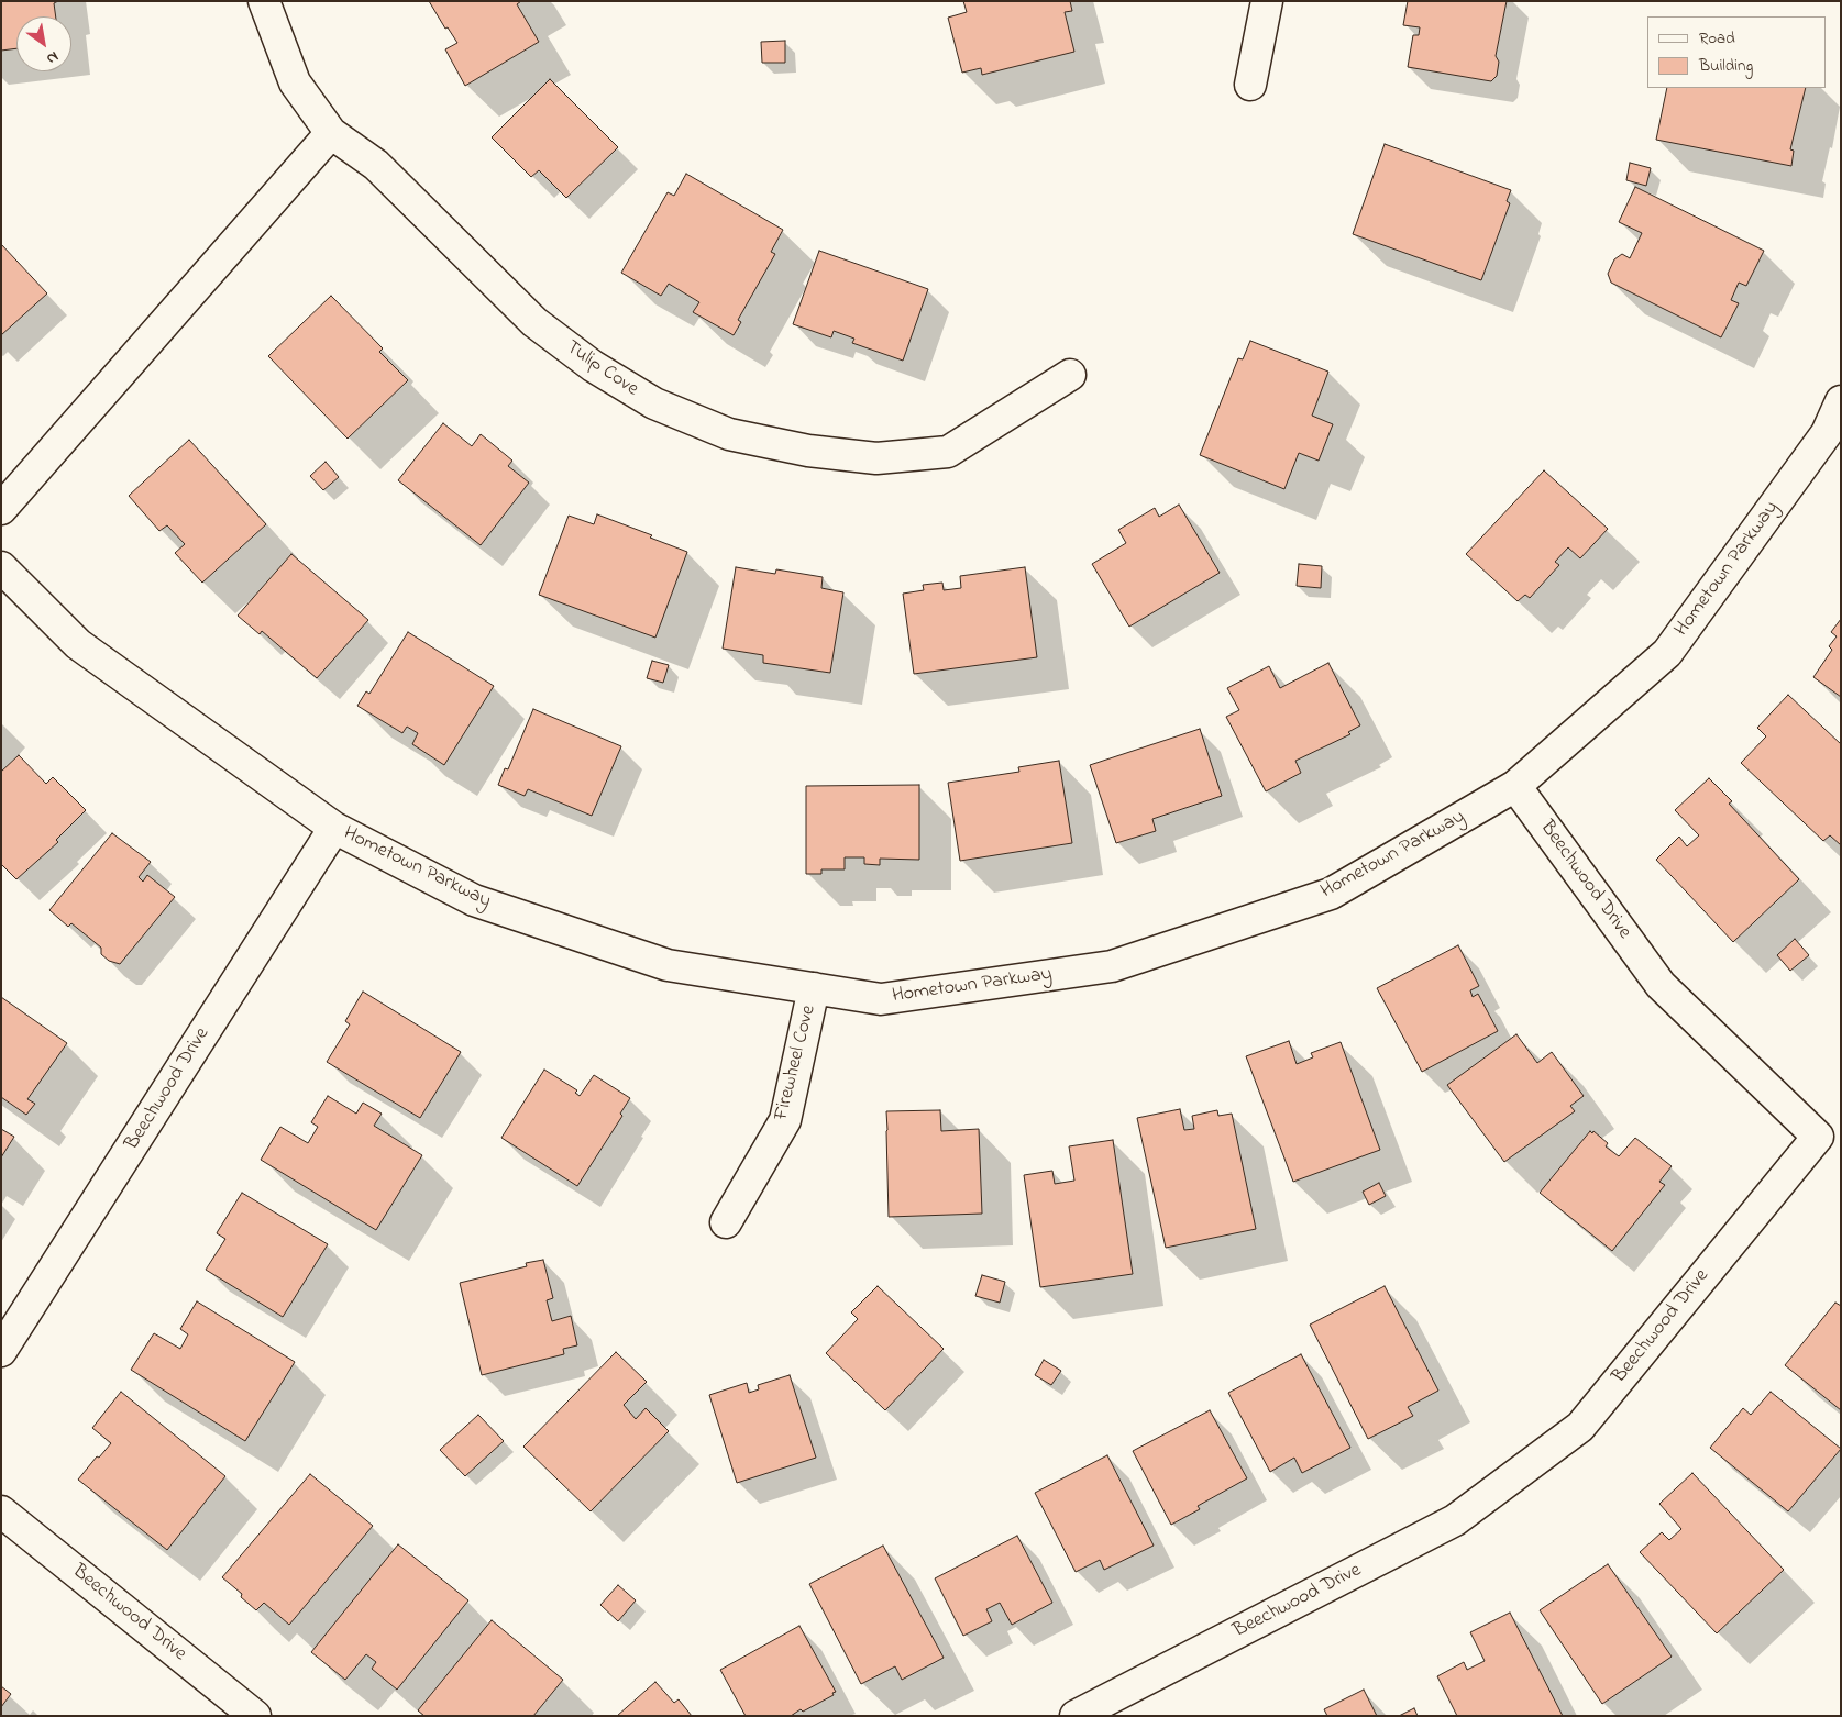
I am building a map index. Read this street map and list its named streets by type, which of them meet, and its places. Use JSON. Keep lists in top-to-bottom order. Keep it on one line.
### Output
{"streets":{"street":["Tulip Cove","Hometown Parkway","Beechwood Drive","Firewheel Cove"]},"crossings":[["Hometown Parkway","Beechwood Drive"],["Hometown Parkway","Firewheel Cove"]],"legend":["Road","Building"],"north":"bottom right"}
